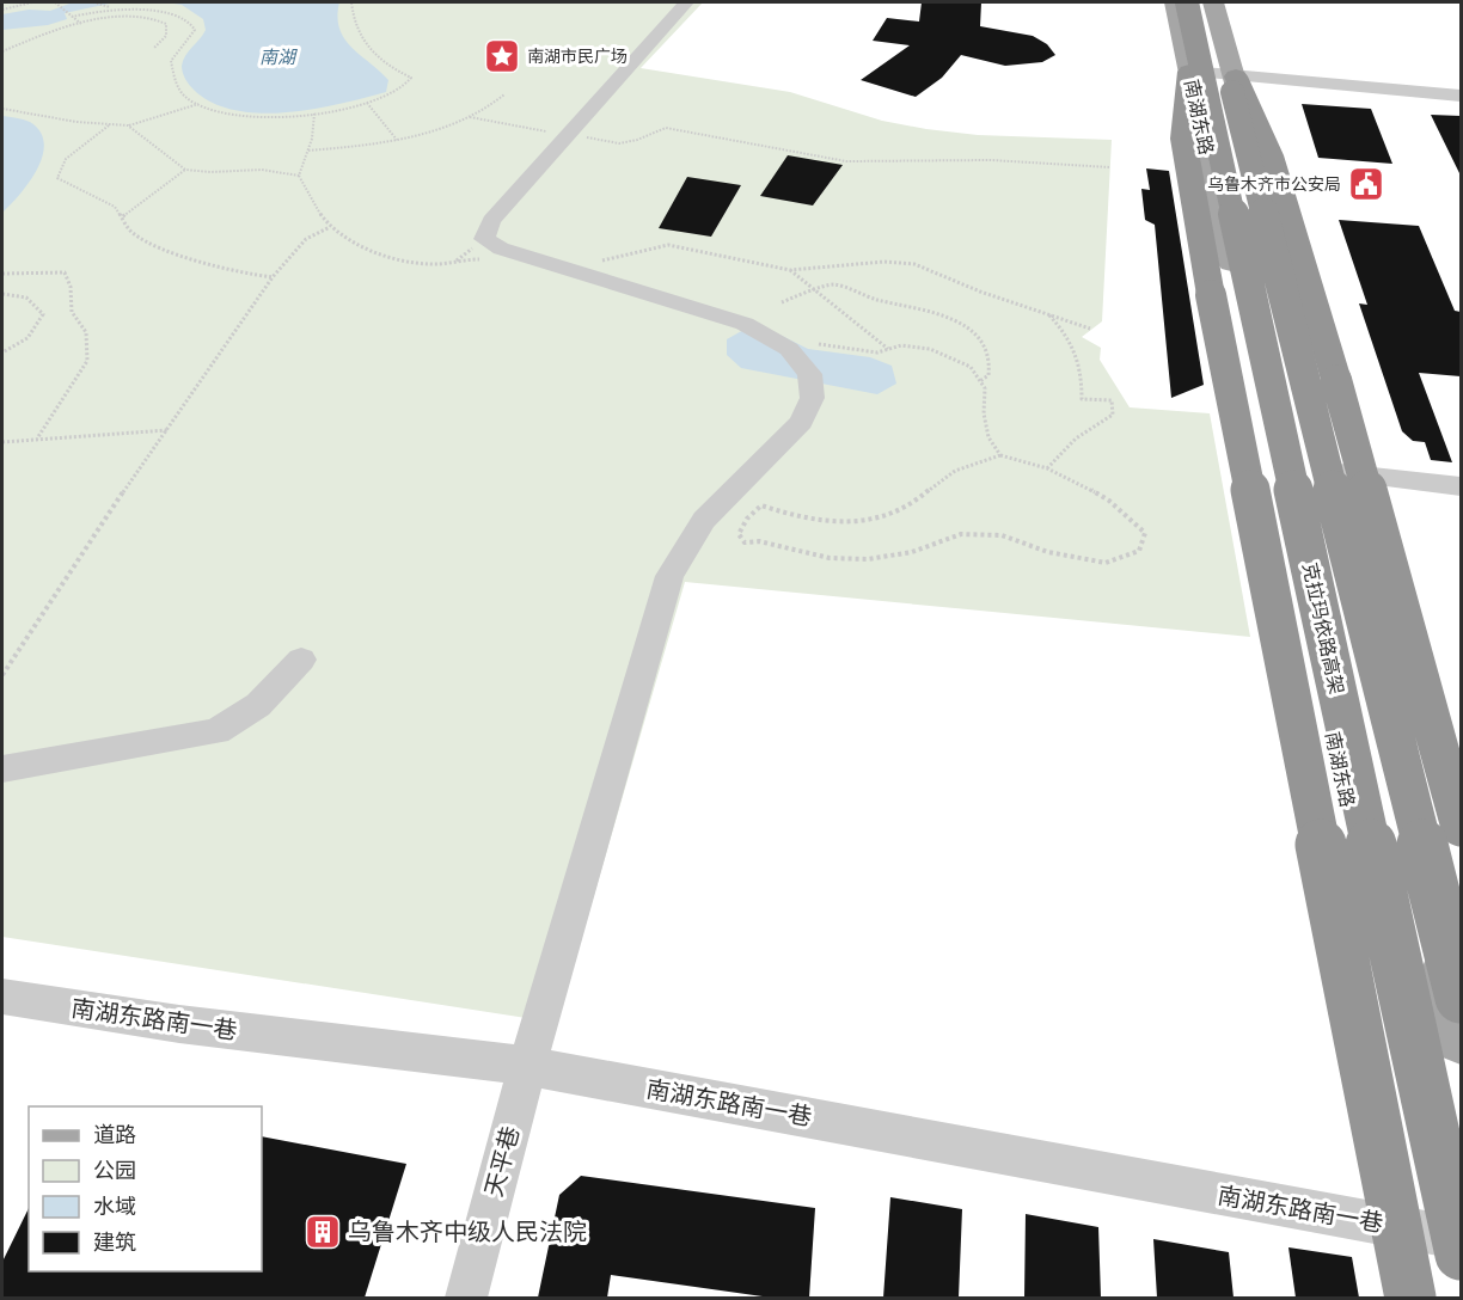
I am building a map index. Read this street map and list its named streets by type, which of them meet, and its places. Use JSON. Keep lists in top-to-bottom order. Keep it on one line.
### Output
{"streets":{"highway":["克拉玛依路高架"],"main road":["南湖东路"],"street":["南湖东路南一巷","天平巷"]},"crossings":[["南湖东路","克拉玛依路高架"],["南湖东路","南湖东路南一巷"],["克拉玛依路高架","南湖东路南一巷"],["南湖东路南一巷","天平巷"]],"water":["南湖"],"places":{"place":["南湖市民广场"],"public building":["乌鲁木齐市公安局"],"building":["乌鲁木齐中级人民法院"]},"legend":["道路","公园","水域","建筑"]}
